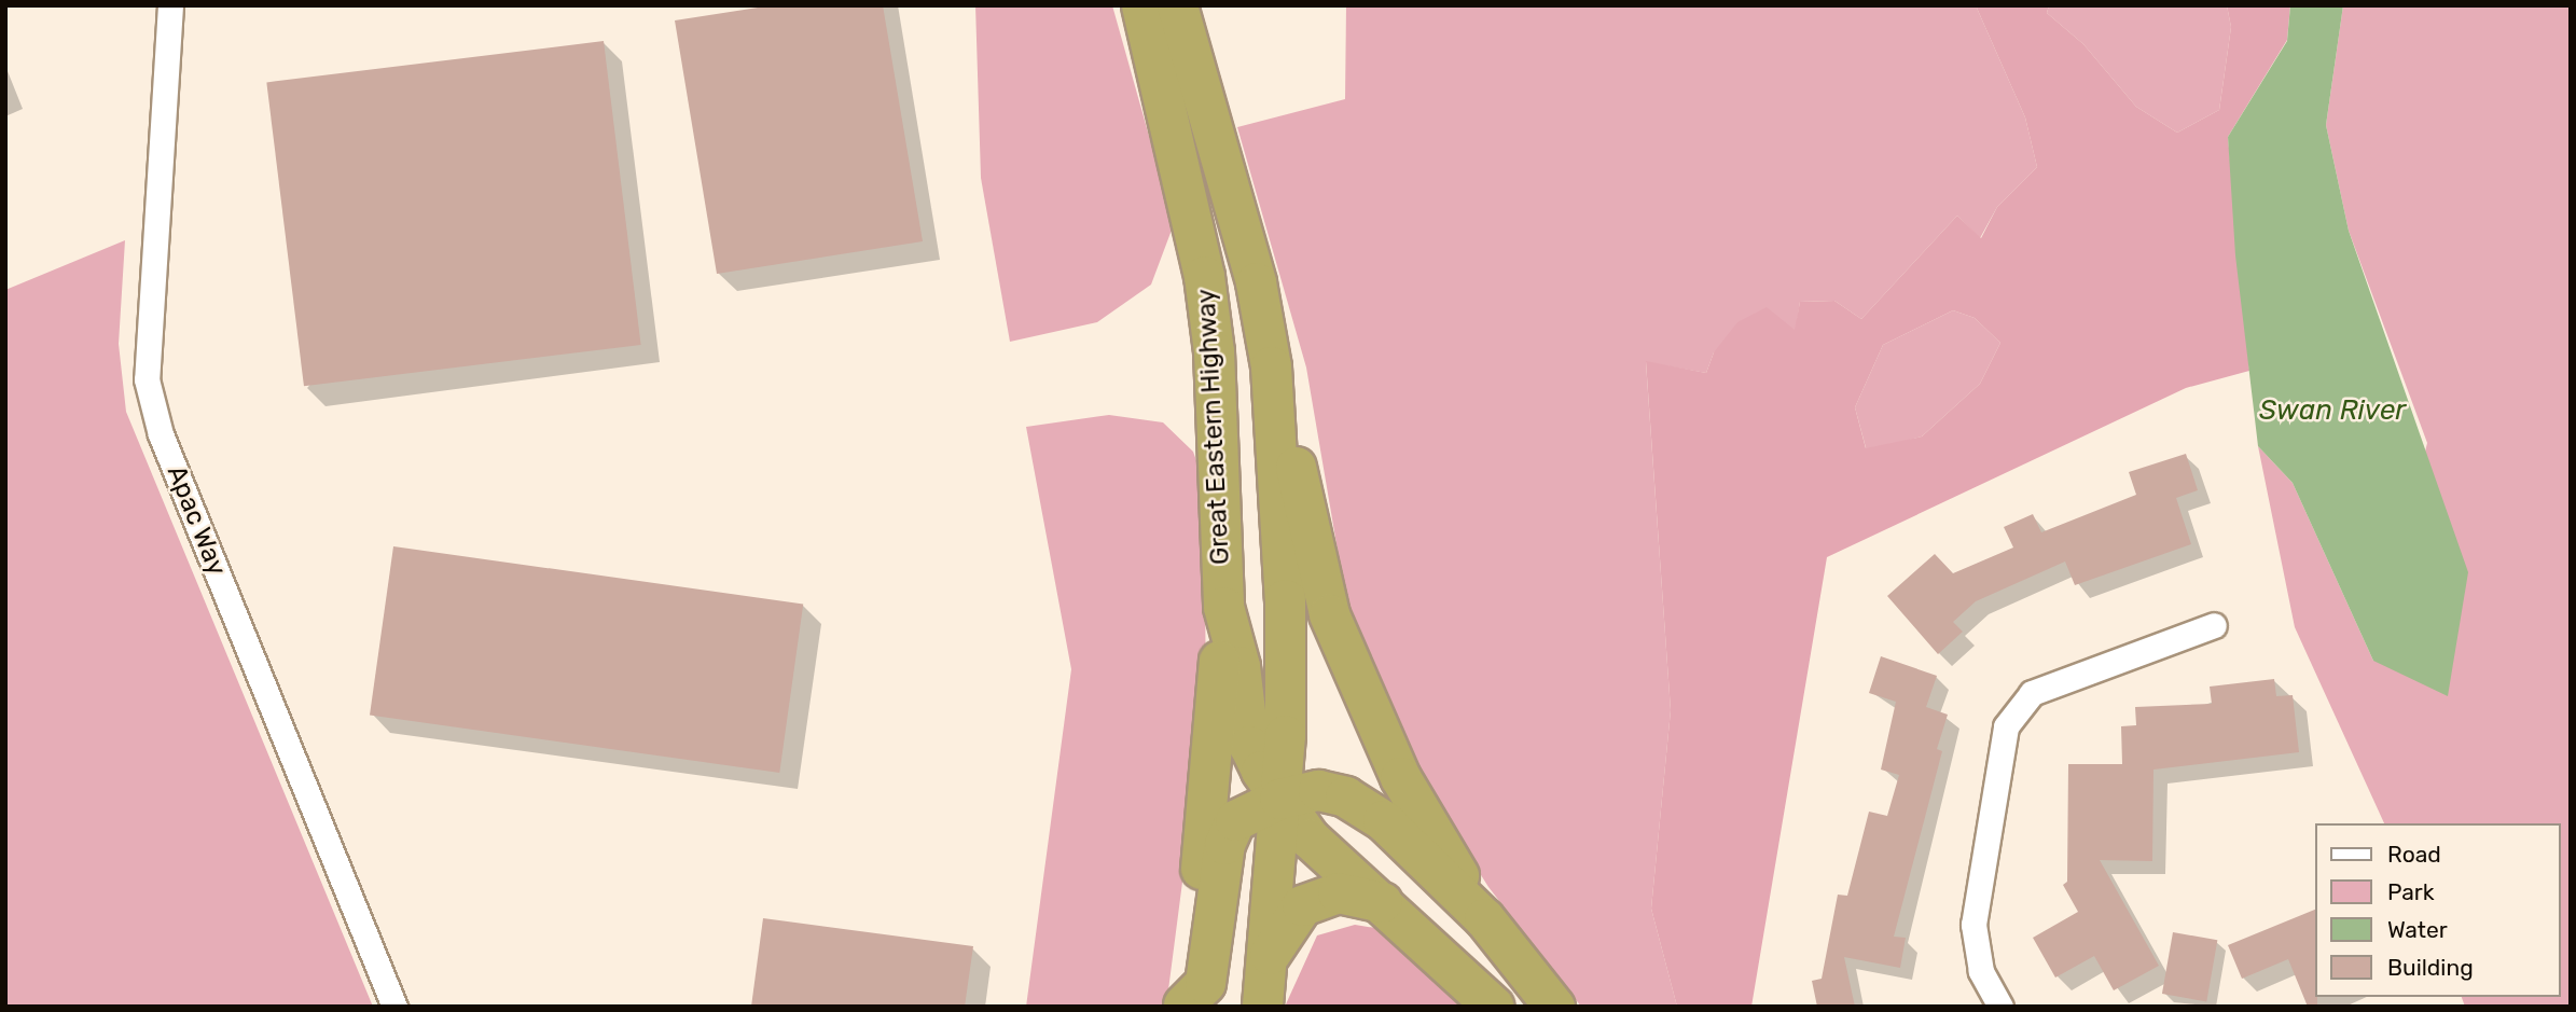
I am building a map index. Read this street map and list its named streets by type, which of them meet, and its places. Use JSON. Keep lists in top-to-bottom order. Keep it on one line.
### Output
{"streets":{"highway":["Great Eastern Highway"],"street":["Apac Way"]},"water":["Swan River"],"legend":["Road","Park","Water","Building"]}
